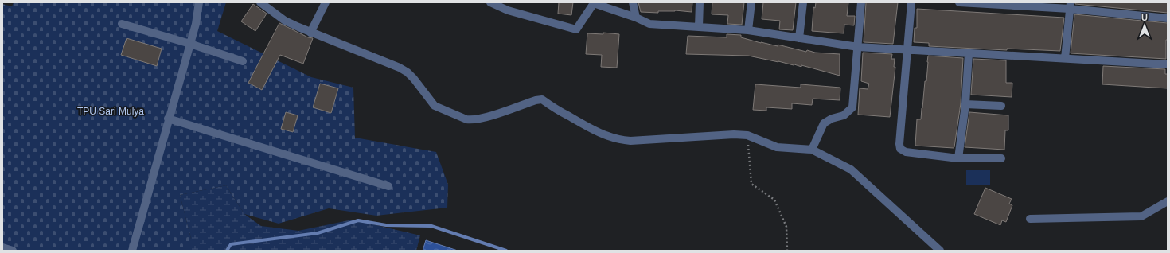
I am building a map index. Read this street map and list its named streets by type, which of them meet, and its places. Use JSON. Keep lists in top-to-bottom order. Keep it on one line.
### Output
{"parks":["TPU Sari Mulya"],"north":"top"}
